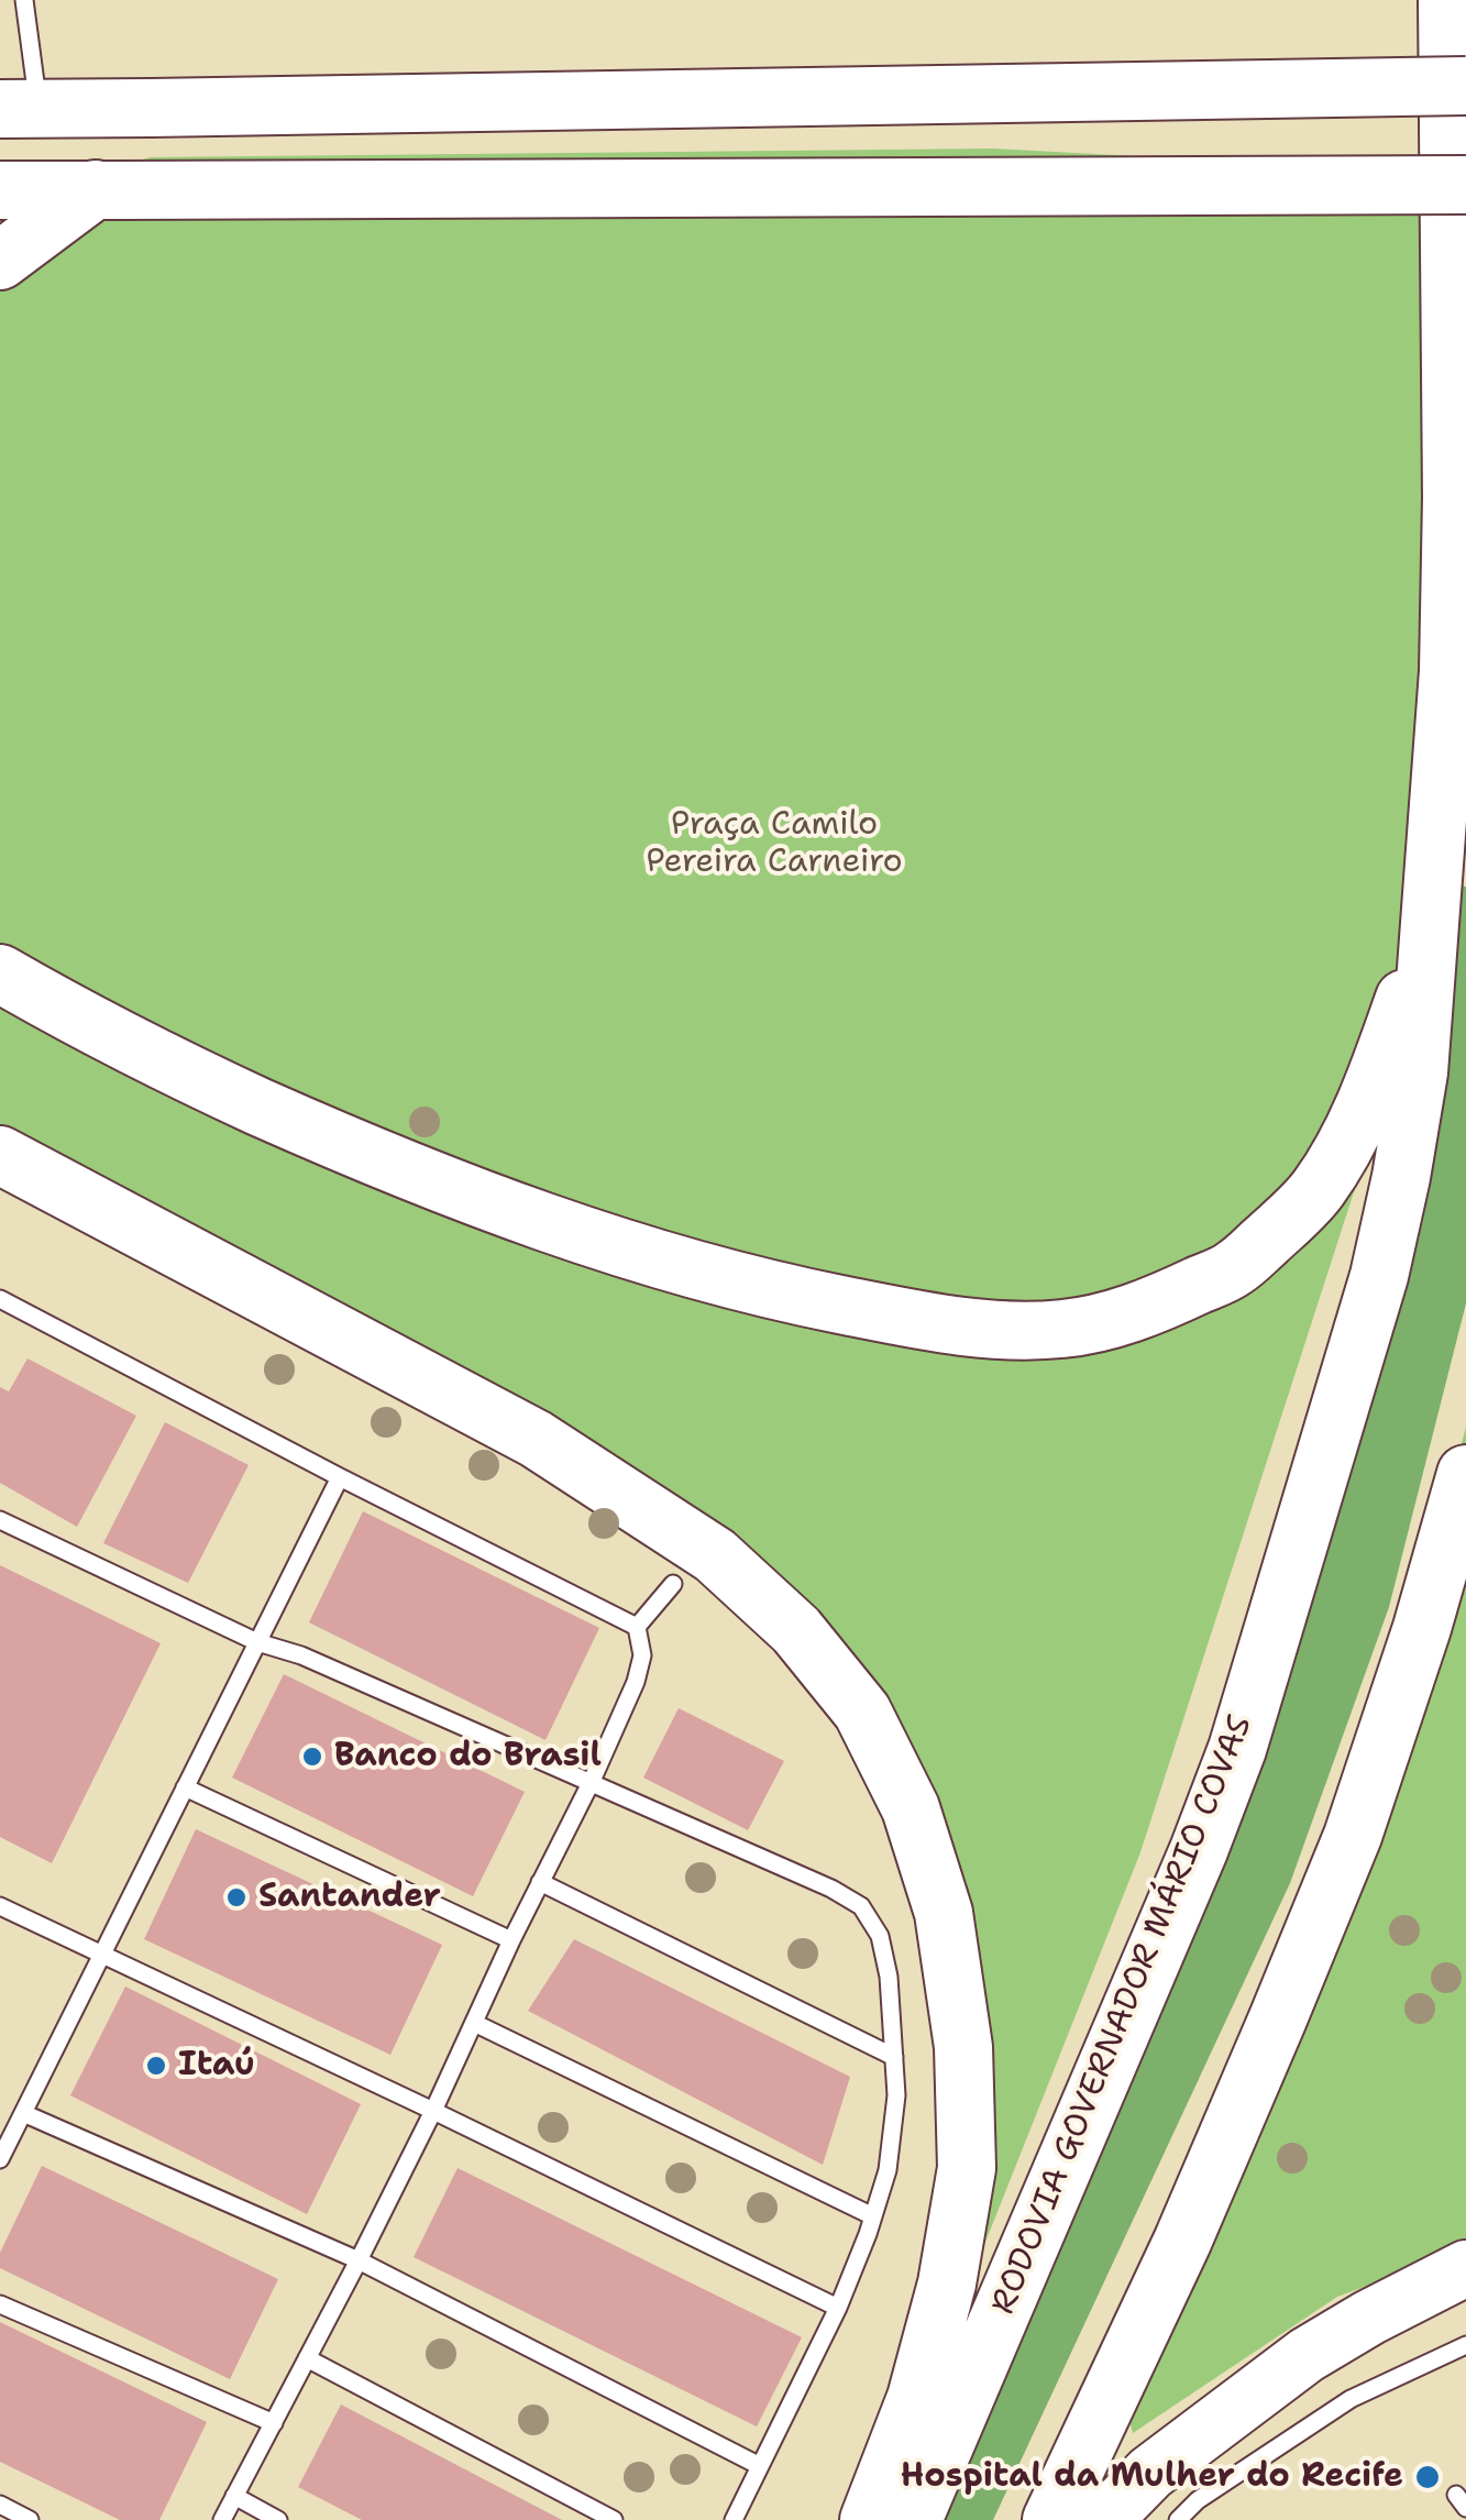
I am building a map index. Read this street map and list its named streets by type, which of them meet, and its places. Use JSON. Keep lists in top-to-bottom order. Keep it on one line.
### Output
{"streets":{"highway":["RODOVIA GOVERNADOR MÁRIO COVAS"]},"parks":["Praça Camilo Pereira Carneiro"],"places":["Banco do Brasil","Santander","Itaú","Hospital da Mulher do Recife"]}
